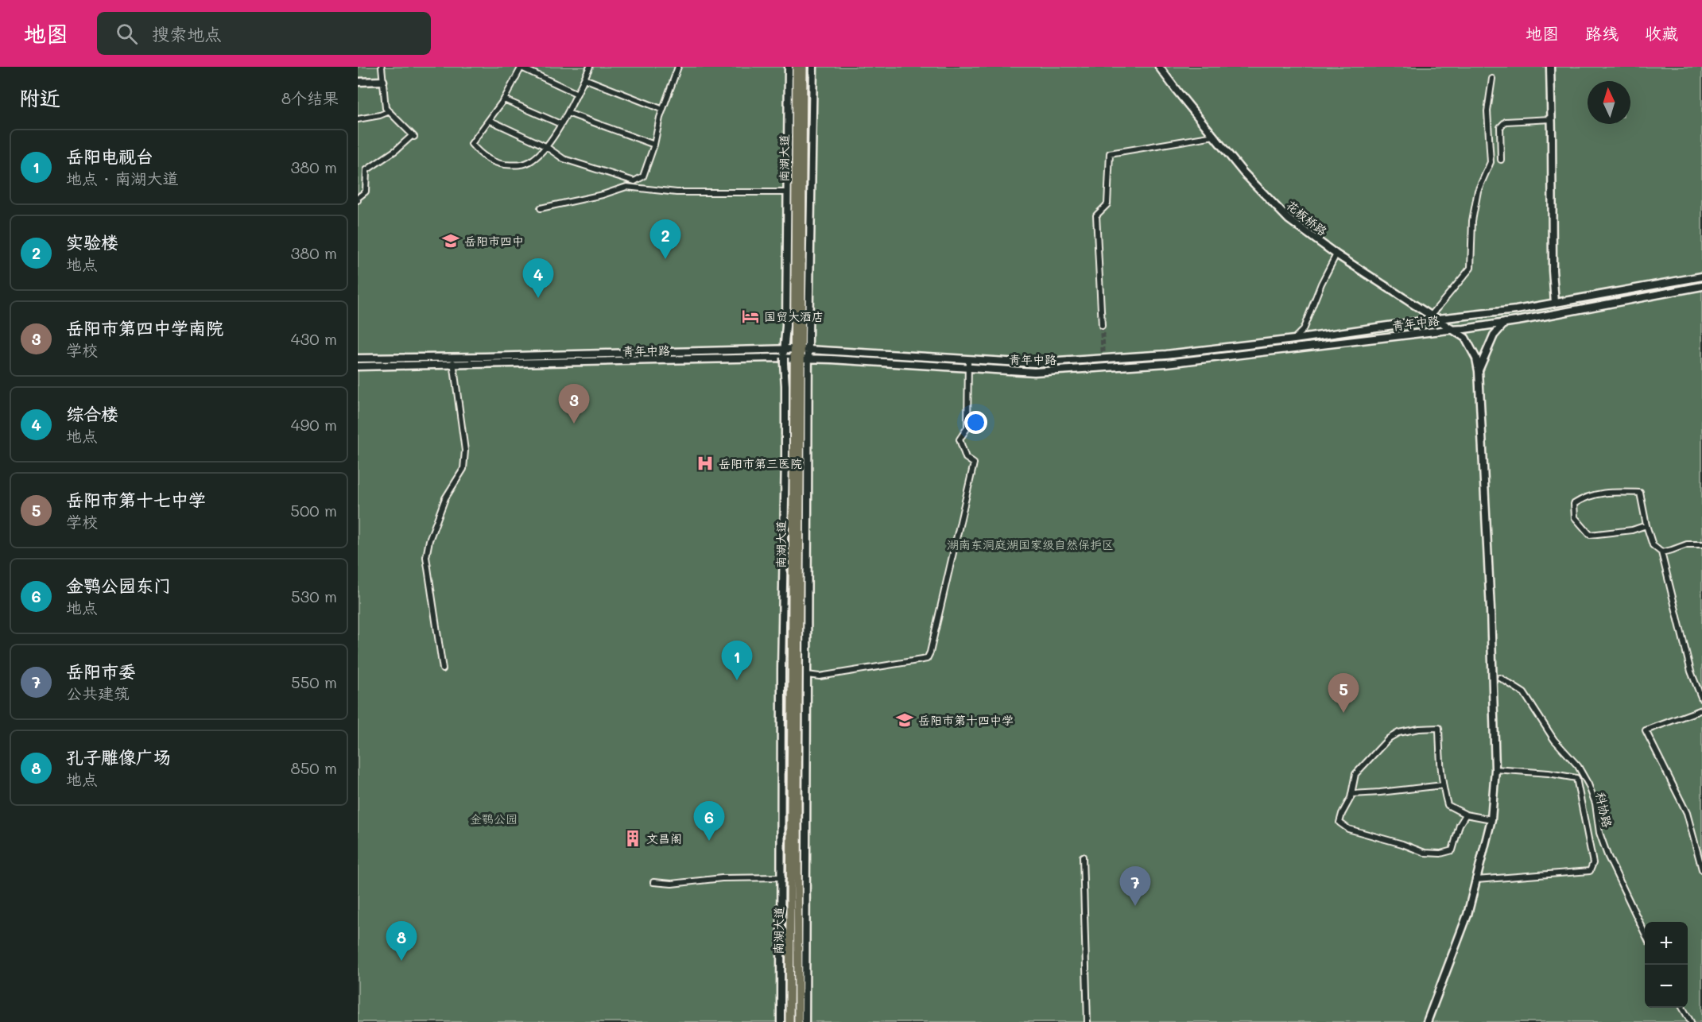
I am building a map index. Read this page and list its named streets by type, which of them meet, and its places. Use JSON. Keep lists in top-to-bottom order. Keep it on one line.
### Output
{"streets":{"main road":["南湖大道","花板桥路","青年中路"],"street":["科协路"]},"crossings":[["南湖大道","青年中路"],["花板桥路","青年中路"]],"parks":["湖南东洞庭湖国家级自然保护区","金鹗公园"],"places":{"school or university":["岳阳市四中","岳阳市第十四中学"],"hotel":["国贸大酒店"],"hospital":["岳阳市第三医院"],"building":["文昌阁"]},"north":"top","page":{"header":"地图","search":"搜索地点","nav":["地图","路线","收藏"],"heading":["附近","8个结果"],"list":[{"mark":"1","name":"岳阳电视台","note":"地点 · 南湖大道","value":"380 m"},{"mark":"2","name":"实验楼","note":"地点","value":"380 m"},{"mark":"3","name":"岳阳市第四中学南院","note":"学校","value":"430 m"},{"mark":"4","name":"综合楼","note":"地点","value":"490 m"},{"mark":"5","name":"岳阳市第十七中学","note":"学校","value":"500 m"},{"mark":"6","name":"金鹗公园东门","note":"地点","value":"530 m"},{"mark":"7","name":"岳阳市委","note":"公共建筑","value":"550 m"},{"mark":"8","name":"孔子雕像广场","note":"地点","value":"850 m"}],"pins":["2","4","3","1","5","6","7","8"],"map_buttons":["+","−"]}}
